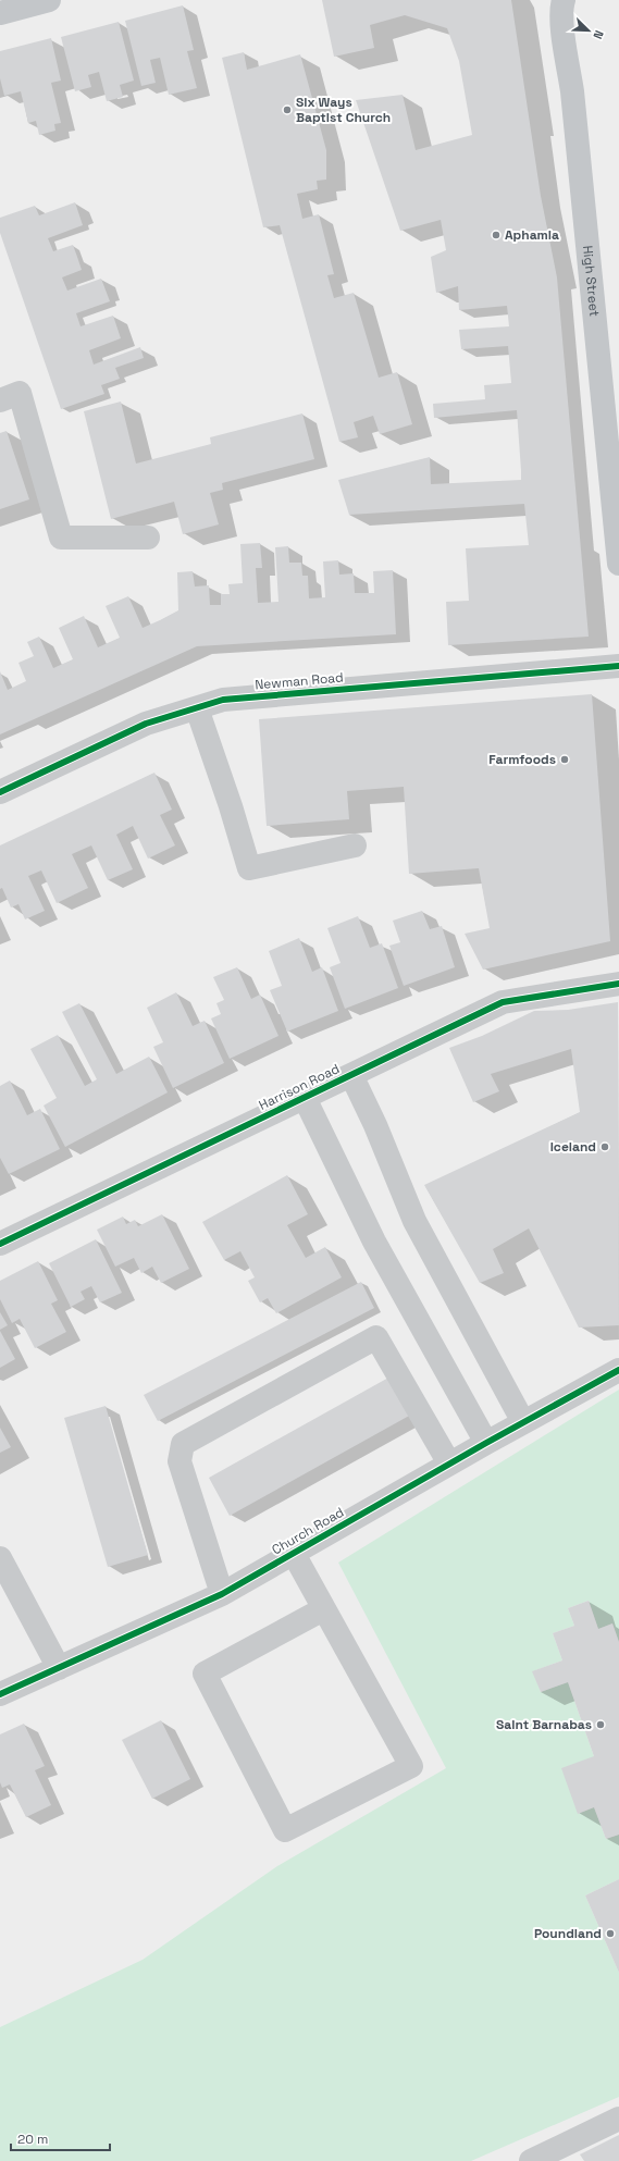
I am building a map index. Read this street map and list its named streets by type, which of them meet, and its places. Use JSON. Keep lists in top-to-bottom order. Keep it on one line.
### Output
{"streets":{"main road":["High Street"],"street":["Newman Road","Harrison Road","Church Road"]},"places":["Six Ways Baptist Church","Aphamia","Farmfoods","Iceland","Saint Barnabas","Poundland"],"scale_bar":"20 m","north":"bottom right"}
